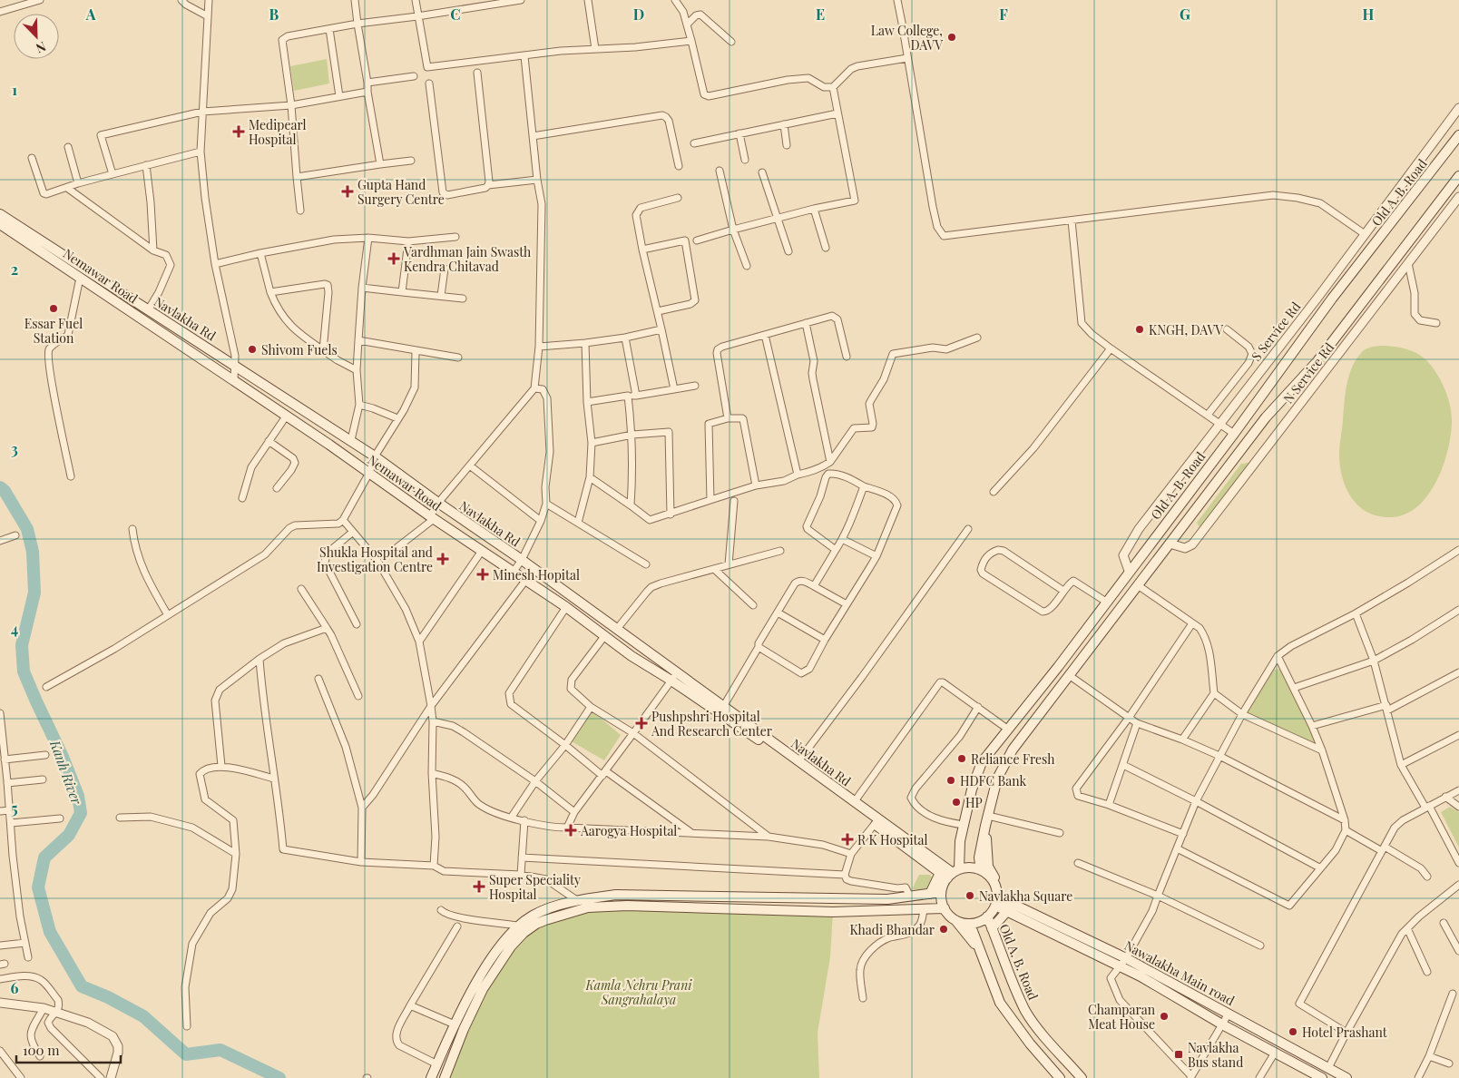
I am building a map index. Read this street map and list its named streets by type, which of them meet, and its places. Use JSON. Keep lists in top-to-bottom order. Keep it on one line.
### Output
{"streets":{"main road":["Old A. B. Road","Nemawar Road","Navlakha Rd","Nawalakha Main road"],"street":["S Service Rd","N Service Rd"]},"crossings":[["Old A. B. Road","Nemawar Road"],["Old A. B. Road","Navlakha Rd"],["Old A. B. Road","S Service Rd"],["Old A. B. Road","Nawalakha Main road"],["Nemawar Road","Navlakha Rd"],["Nemawar Road","Nawalakha Main road"],["Navlakha Rd","Nawalakha Main road"]],"water":["Kanh River"],"parks":["Kamla Nehru Prani Sangrahalaya"],"places":{"other":["Law College, DAVV","Essar Fuel Station","KNGH, DAVV","Shivom Fuels","Reliance Fresh","HDFC Bank","HP","Navlakha Square","Khadi Bhandar","Champaran Meat House","Hotel Prashant"],"health":["Medipearl Hospital","Gupta Hand Surgery Centre","Vardhman Jain Swasth Kendra Chitavad","Shukla Hospital and Investigation Centre","Minesh Hopital","Pushpshri Hospital And Research Center","Aarogya Hospital","R K Hospital","Super Speciality Hospital"],"transit":["Navlakha Bus stand"]},"scale_bar":"100 m","north":"bottom right","grid":{"columns":["A","B","C","D","E","F","G","H"],"rows":["1","2","3","4","5","6"]}}
